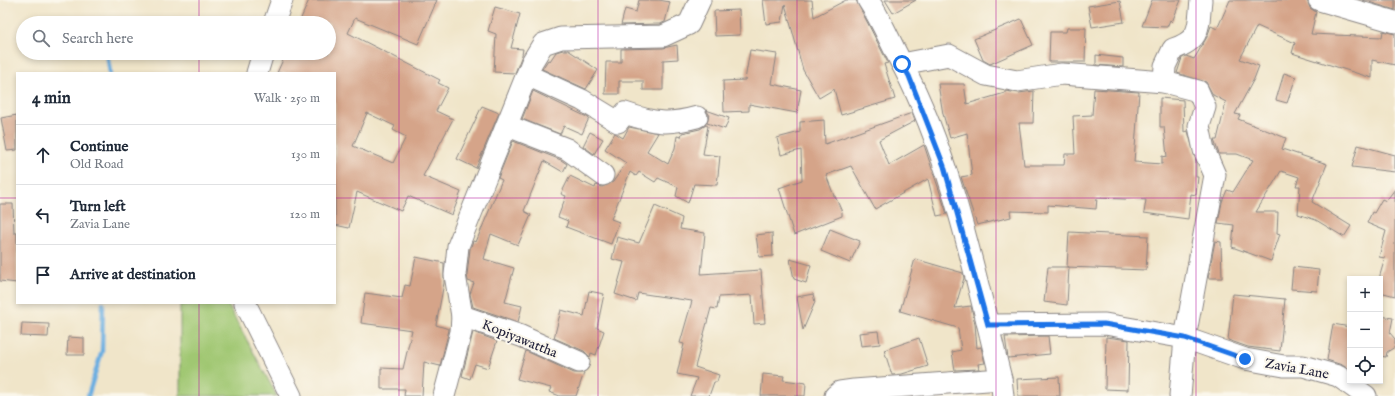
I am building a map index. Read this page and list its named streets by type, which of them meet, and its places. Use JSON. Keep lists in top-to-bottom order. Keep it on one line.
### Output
{"streets":{"street":["Kopiyawattha","Zavia Lane"]},"page":{"search":"Search here","heading":["4 min","Walk · 250 m"],"list":[["Continue","Old Road","130 m"],["Turn left","Zavia Lane","120 m"],"Arrive at destination"],"map_buttons":["+","−"]}}
